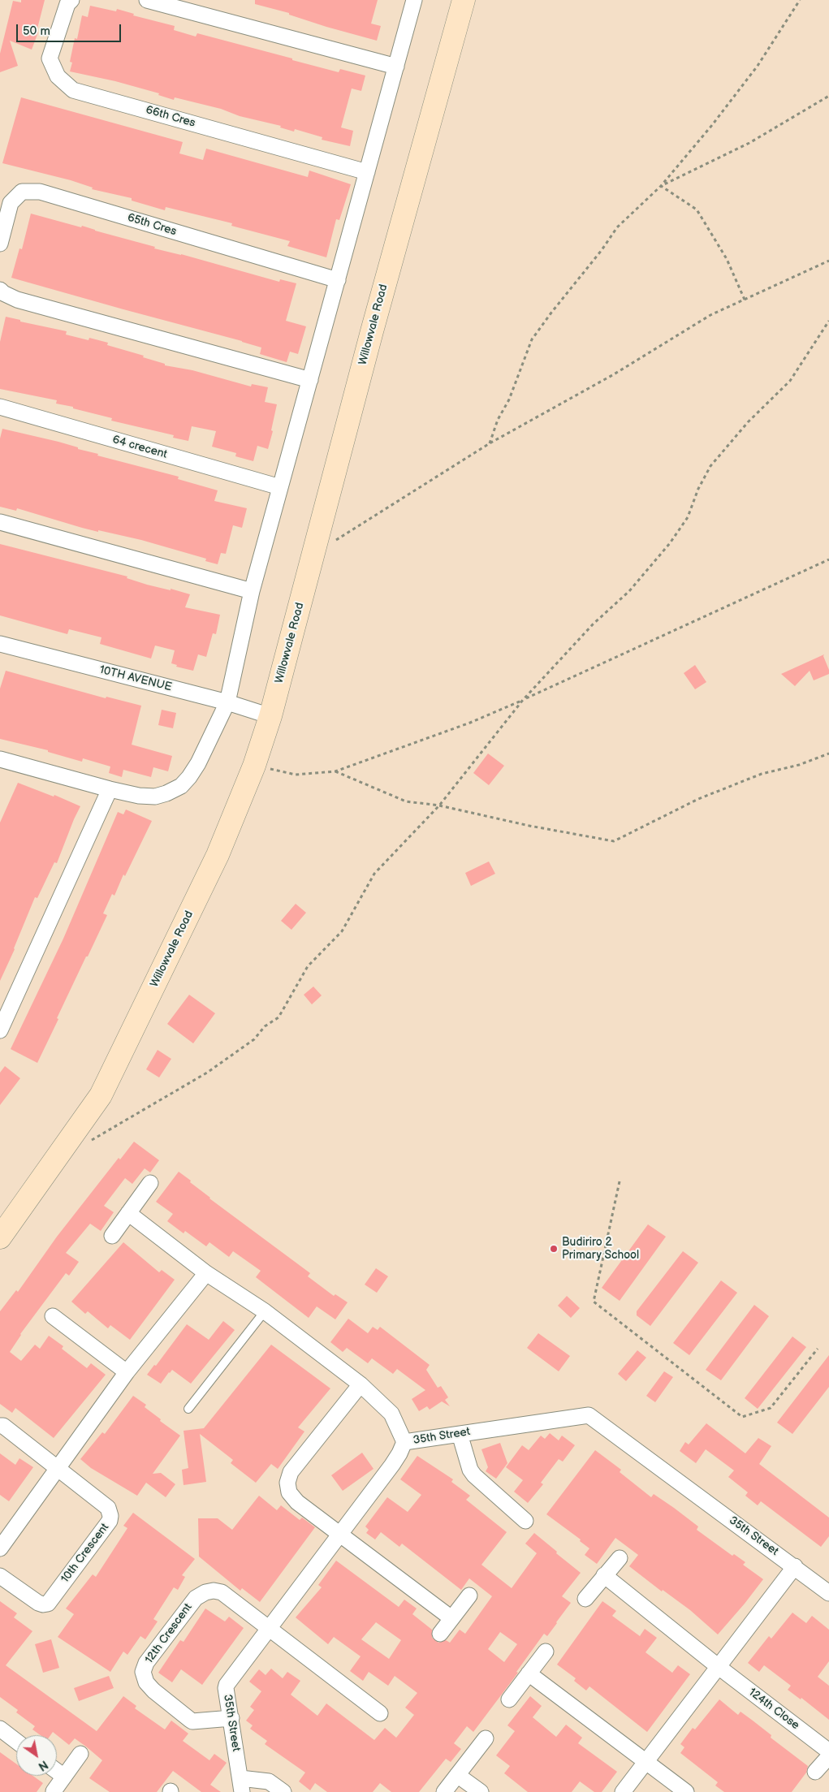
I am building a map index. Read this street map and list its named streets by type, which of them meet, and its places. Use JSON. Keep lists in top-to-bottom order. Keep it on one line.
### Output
{"streets":{"street":["66th Cres","65th Cres","Willowvale Road","64 crecent","10TH AVENUE","35th Street","10th Crescent","12th Crescent","124th Close"]},"crossings":[["Willowvale Road","10TH AVENUE"],["35th Street","12th Crescent"]],"places":["Budiriro 2 Primary School"],"scale_bar":"50 m","north":"bottom right"}
